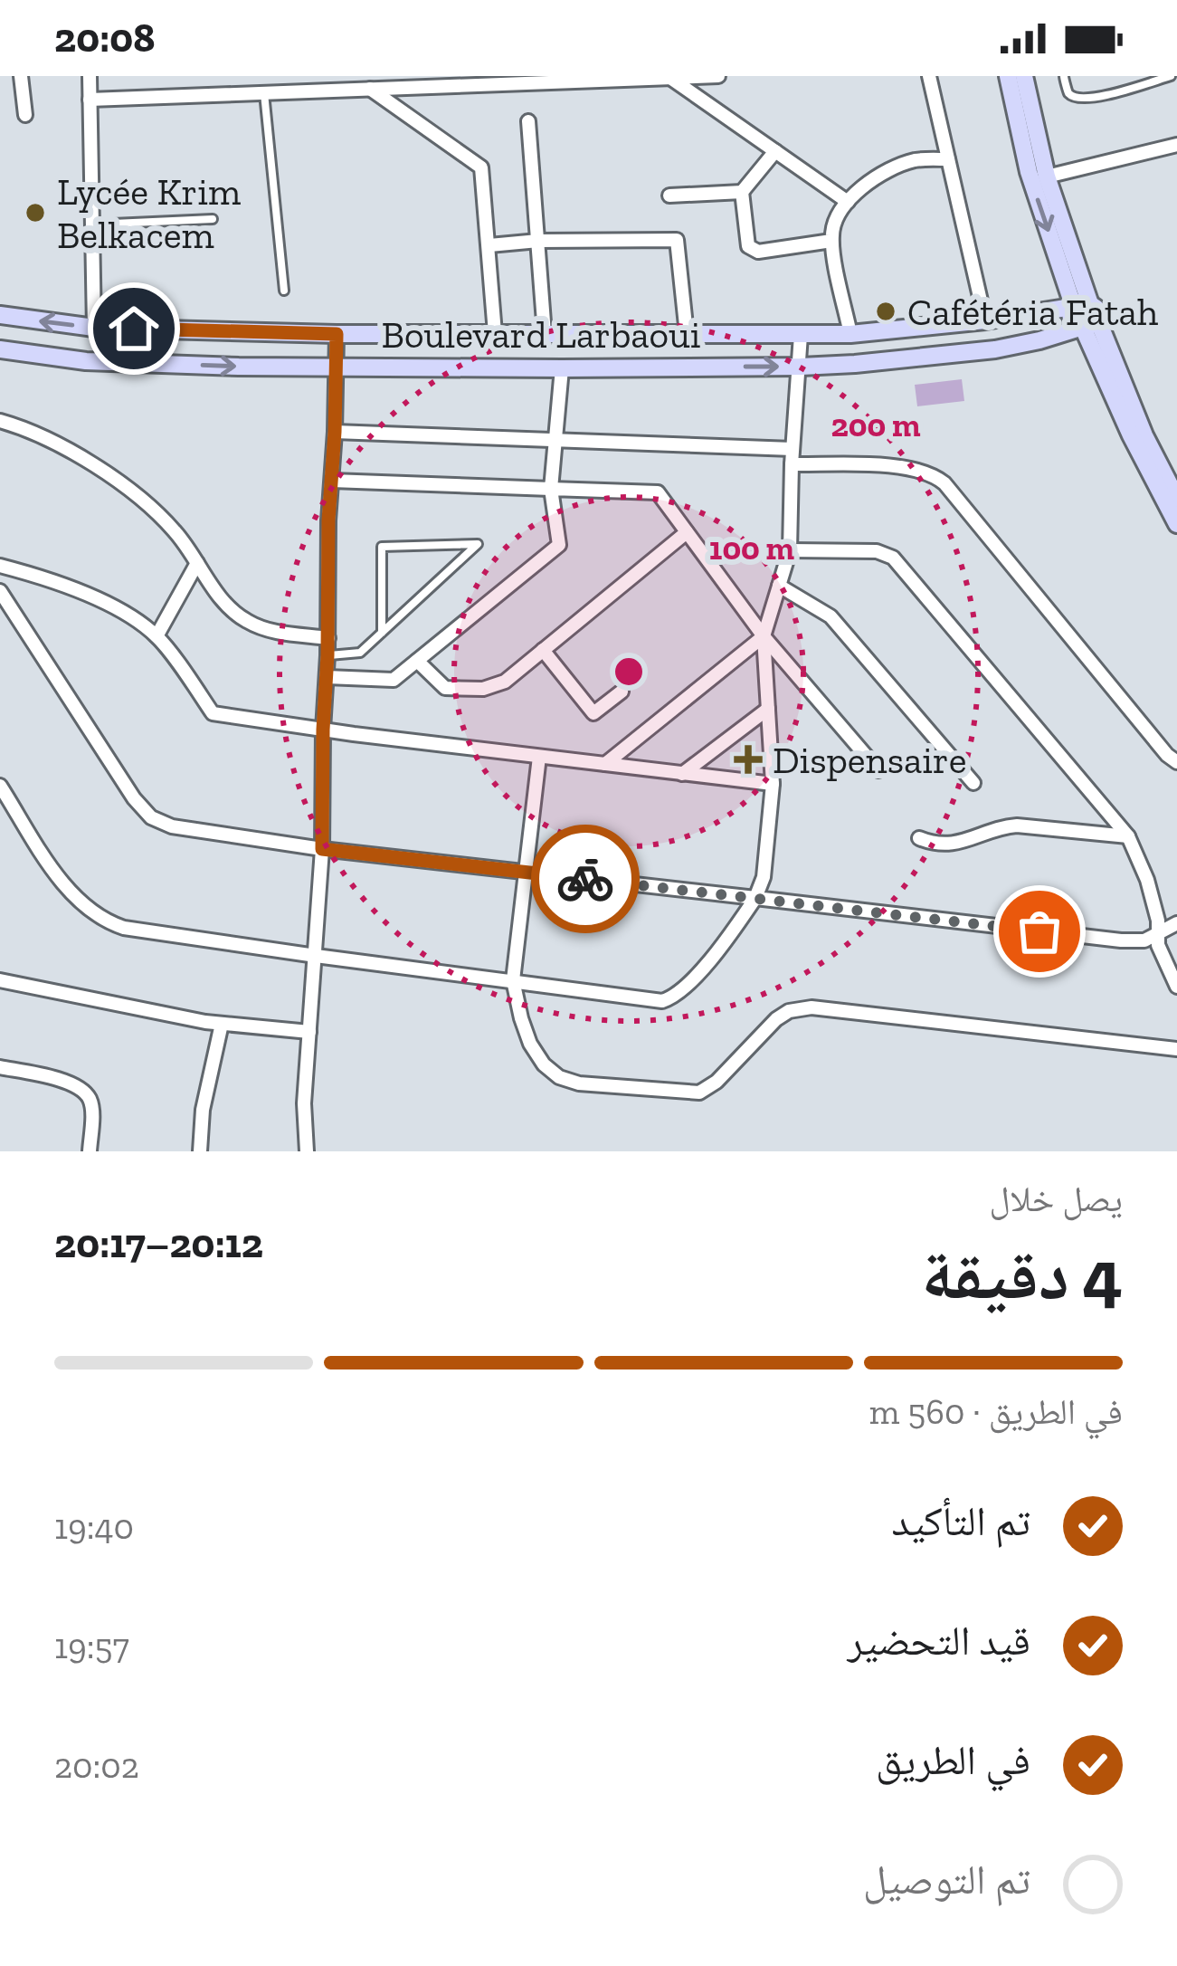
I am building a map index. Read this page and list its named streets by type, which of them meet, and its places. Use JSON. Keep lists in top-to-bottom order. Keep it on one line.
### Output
{"streets":{"main road":["Boulevard Larbaoui"]},"places":{"other":["Lycée Krim Belkacem","Cafétéria Fatah"],"health":["Dispensaire"]},"page":{"status":"20:08","heading":["4 دقيقة","يصل خلال","20:12–20:17"],"bar":"في الطريق · 560 m","list":[["تم التأكيد","19:40"],["قيد التحضير","19:57"],["في الطريق","20:02"],"تم التوصيل"]},"rings":["200 m","100 m"]}
